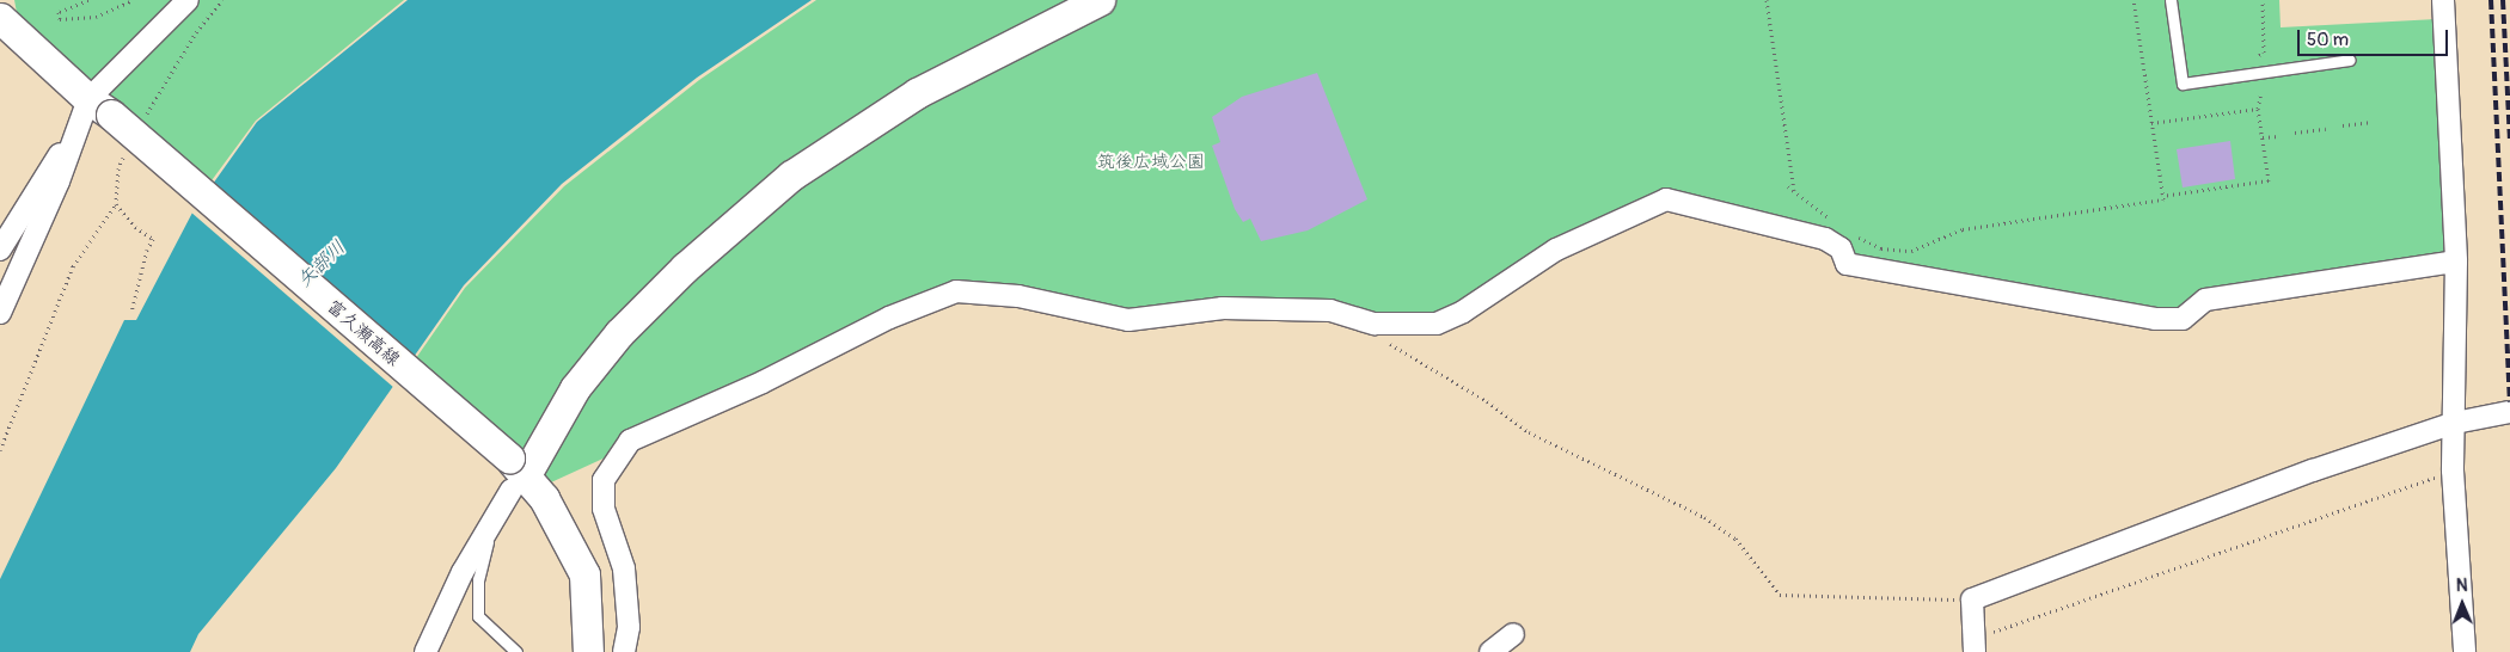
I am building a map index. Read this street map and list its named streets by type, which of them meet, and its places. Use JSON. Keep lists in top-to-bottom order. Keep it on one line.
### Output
{"streets":{"main road":["富久瀬高線"]},"water":["矢部川"],"parks":["筑後広域公園"],"scale_bar":"50 m","north":"top"}
